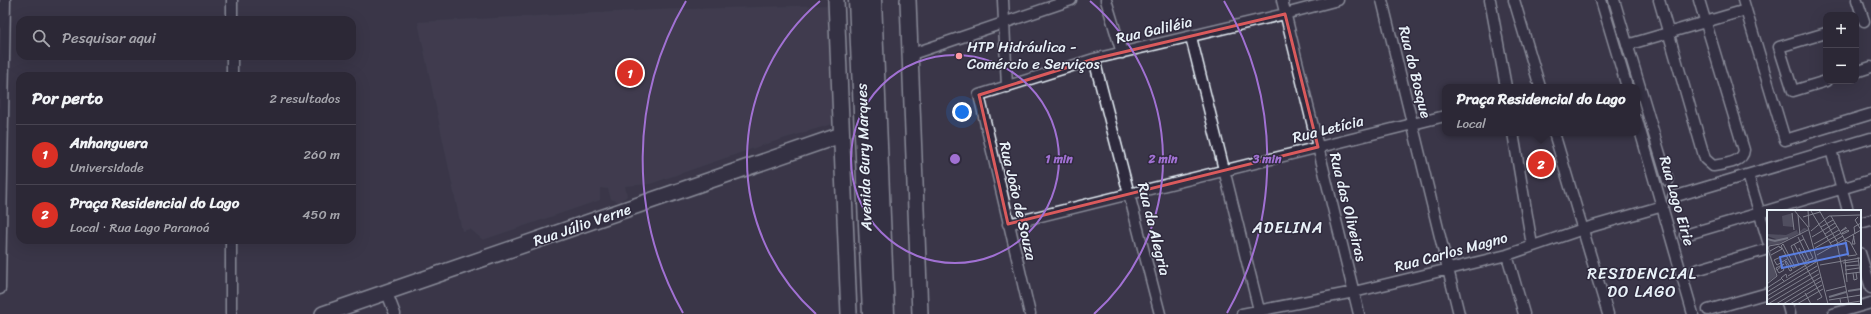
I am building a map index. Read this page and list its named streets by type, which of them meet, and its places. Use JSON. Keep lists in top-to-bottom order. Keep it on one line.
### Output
{"streets":{"main road":["Avenida Gury Marques","Rua Júlio Verne"],"street":["Rua Galiléia","Rua do Bosque","Rua Letícia","Rua João de Souza","Rua Lago Eirie","Rua das Oliveiras","Rua da Alegria","Rua Carlos Magno"]},"crossings":[["Rua Galiléia","Rua João de Souza"],["Rua Galiléia","Rua das Oliveiras"],["Rua Galiléia","Rua da Alegria"],["Rua do Bosque","Rua Letícia"],["Rua do Bosque","Rua Carlos Magno"],["Rua Letícia","Rua João de Souza"],["Rua Letícia","Rua das Oliveiras"],["Rua Letícia","Rua da Alegria"],["Avenida Gury Marques","Rua Júlio Verne"],["Rua Lago Eirie","Rua Carlos Magno"],["Rua das Oliveiras","Rua Carlos Magno"]],"districts":["ADELINA","RESIDENCIAL DO LAGO"],"places":["HTP Hidráulica - Comércio e Serviços"],"page":{"map_buttons":["+","−"],"search":"Pesquisar aqui","pins":["1","2"],"heading":["Por perto","2 resultados"],"popup":["Praça Residencial do Lago","Local"],"list":[{"mark":"1","name":"Anhanguera","note":"Universidade","value":"260 m"},{"mark":"2","name":"Praça Residencial do Lago","note":"Local · Rua Lago Paranoá","value":"450 m"}]},"rings":["1 min","2 min","3 min"]}
